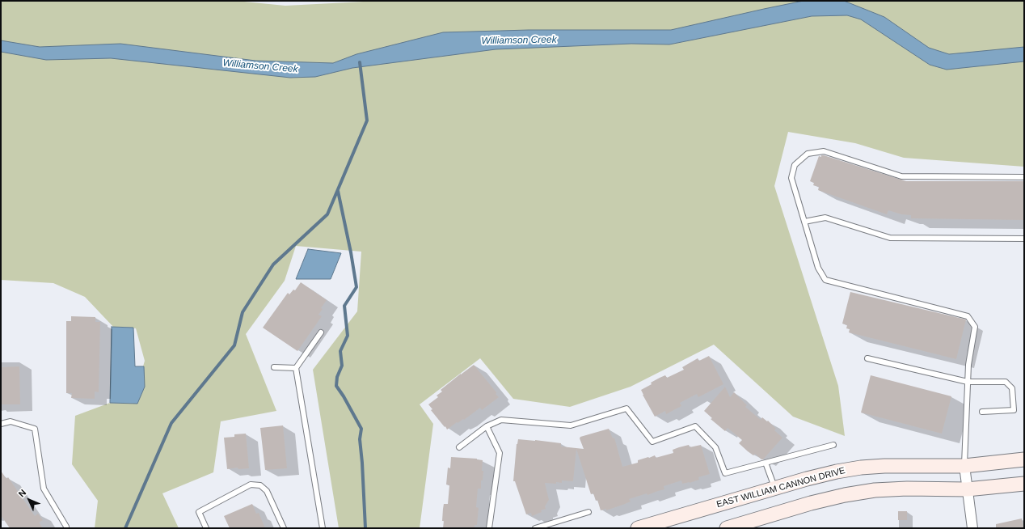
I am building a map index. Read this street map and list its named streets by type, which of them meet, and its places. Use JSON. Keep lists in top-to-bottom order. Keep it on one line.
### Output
{"streets":{"main road":["EAST WILLIAM CANNON DRIVE"]},"water":["Williamson Creek"],"north":"top left"}
